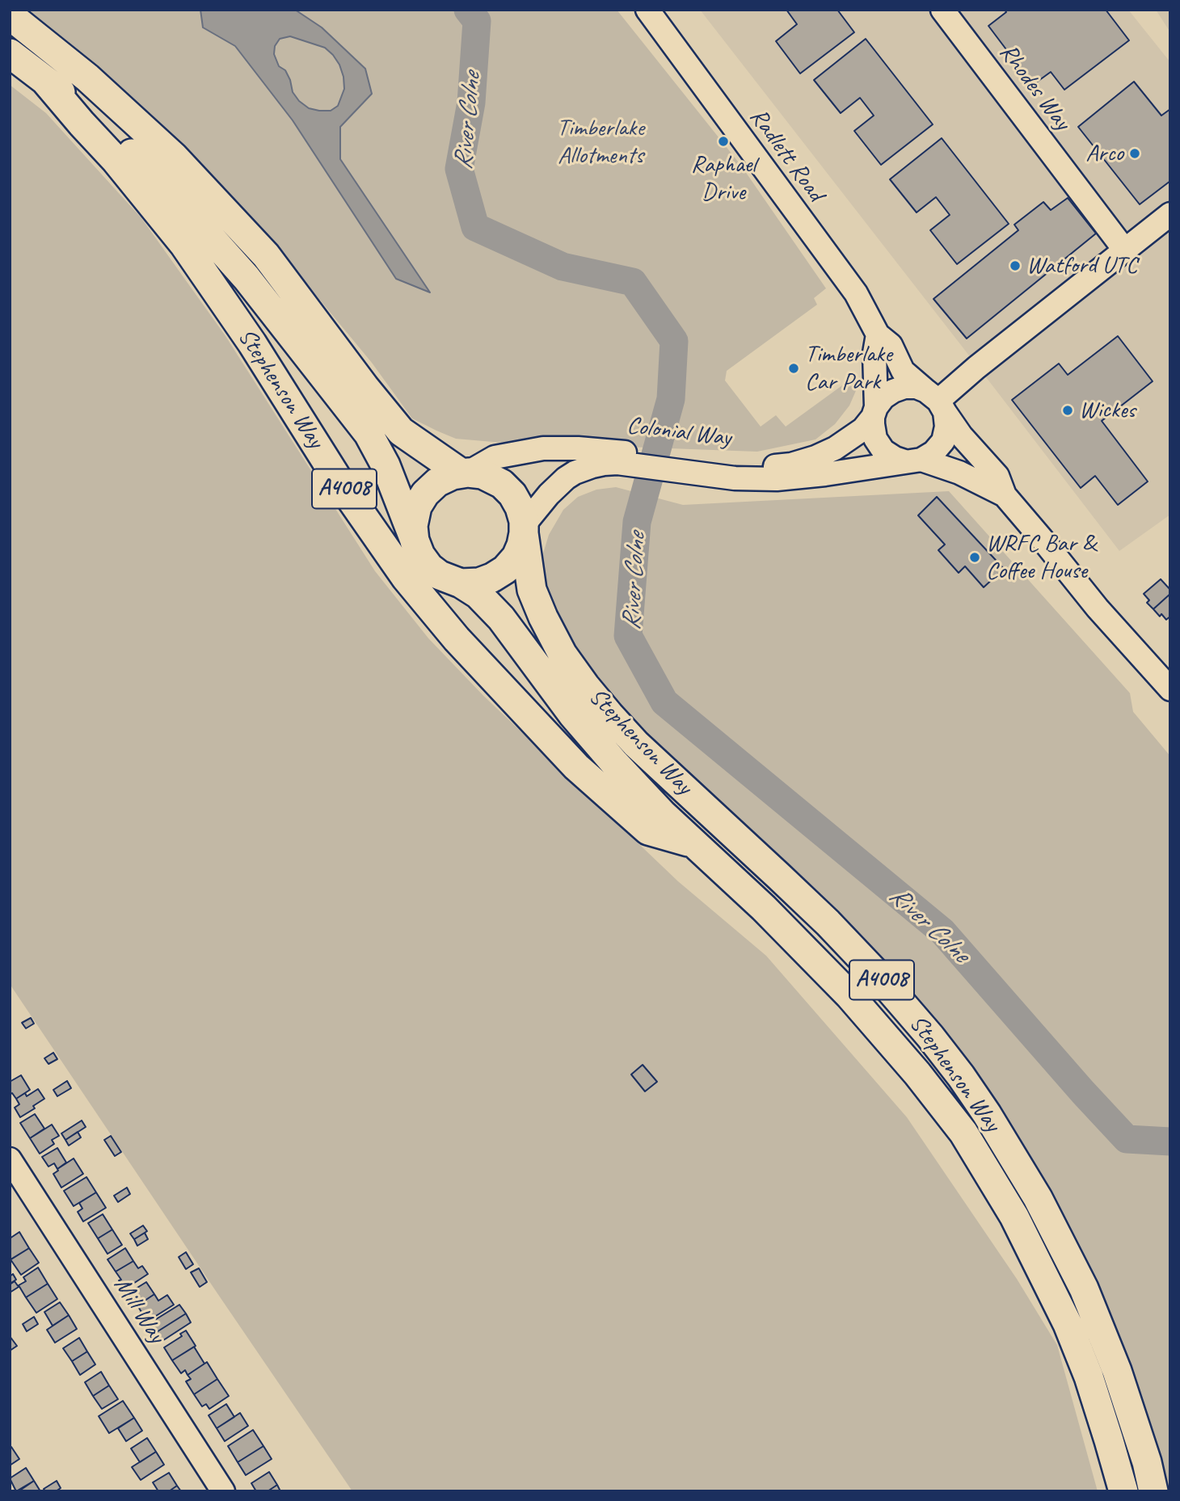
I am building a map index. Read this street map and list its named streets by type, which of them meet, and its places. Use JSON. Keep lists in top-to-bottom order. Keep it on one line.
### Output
{"streets":{"main road":["Stephenson Way","A4008"],"street":["Rhodes Way","Radlett Road","Colonial Way","Mill Way"]},"crossings":[["Radlett Road","Colonial Way"],["Stephenson Way","Colonial Way"]],"water":["River Colne"],"parks":["Timberlake Allotments"],"places":["Raphael Drive","Arco","Watford UTC","Timberlake Car Park","Wickes","WRFC Bar & Coffee House"]}
